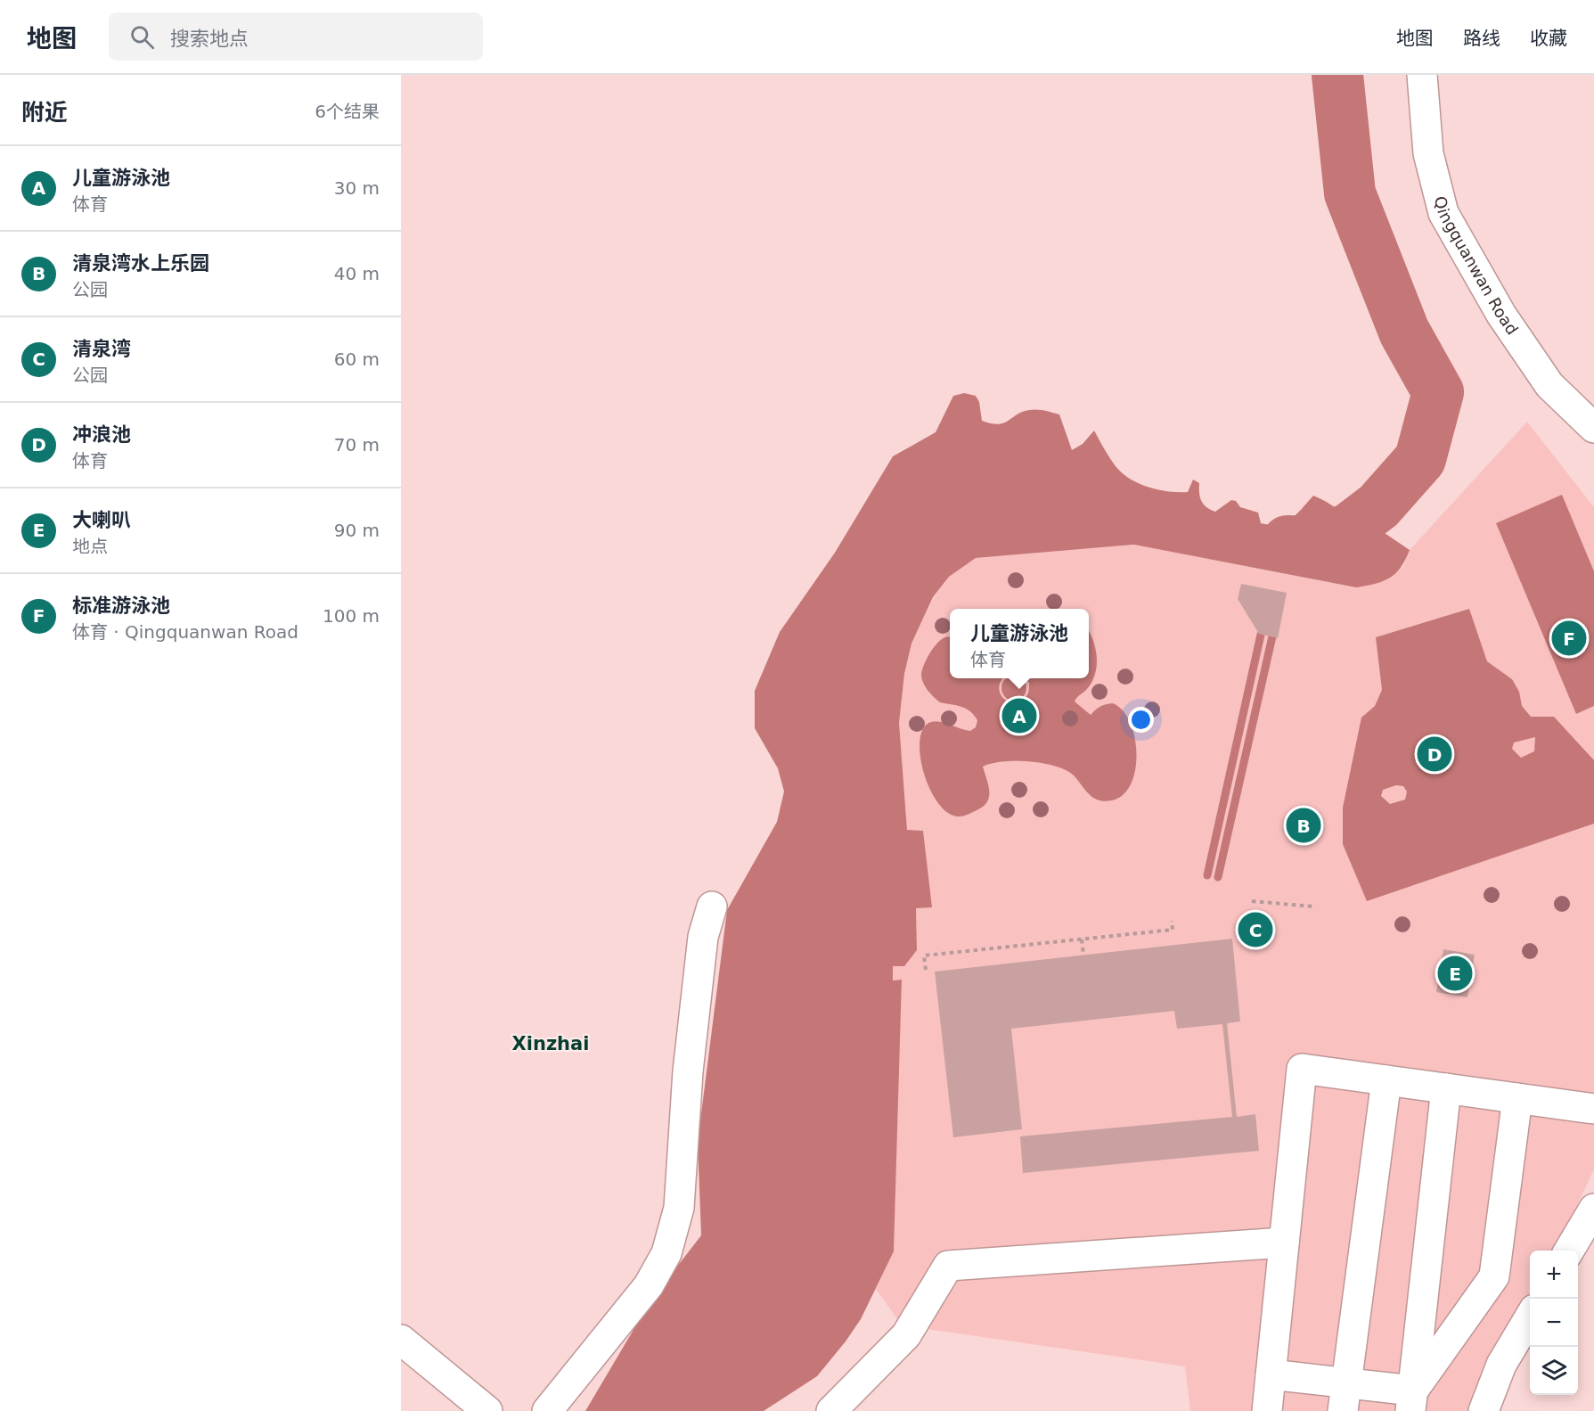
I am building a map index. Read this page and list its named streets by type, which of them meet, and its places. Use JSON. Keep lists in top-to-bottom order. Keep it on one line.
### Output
{"streets":{"street":["Qingquanwan Road"]},"districts":["Xinzhai"],"page":{"header":"地图","search":"搜索地点","nav":["地图","路线","收藏"],"heading":["附近","6个结果"],"list":[{"mark":"A","name":"儿童游泳池","note":"体育","value":"30 m"},{"mark":"B","name":"清泉湾水上乐园","note":"公园","value":"40 m"},{"mark":"C","name":"清泉湾","note":"公园","value":"60 m"},{"mark":"D","name":"冲浪池","note":"体育","value":"70 m"},{"mark":"E","name":"大喇叭","note":"地点","value":"90 m"},{"mark":"F","name":"标准游泳池","note":"体育 · Qingquanwan Road","value":"100 m"}],"popup":["儿童游泳池","体育"],"pins":["F","A","D","B","C","E"],"map_buttons":["+","−"]}}
